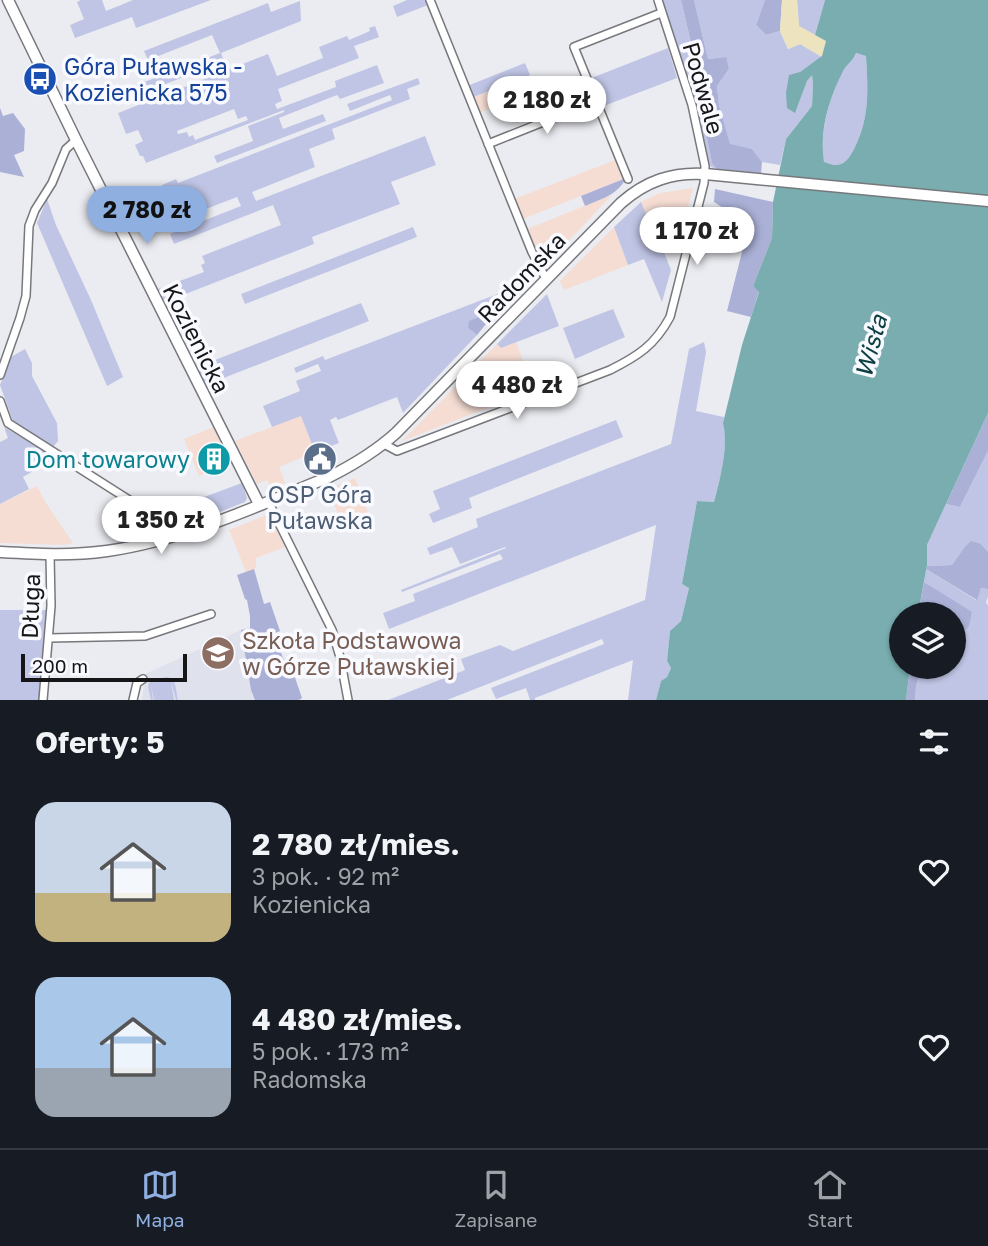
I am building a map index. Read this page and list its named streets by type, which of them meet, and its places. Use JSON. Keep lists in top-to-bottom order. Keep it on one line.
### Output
{"streets":{"main road":["Radomska","Kozienicka"],"street":["Podwale","Długa"]},"crossings":[["Podwale","Radomska"],["Radomska","Kozienicka"],["Radomska","Długa"]],"water":["Wisła"],"places":{"bus stop":["Góra Puławska - Kozienicka 575"],"building":["Dom towarowy"],"public building":["OSP Góra Puławska"],"school or university":["Szkoła Podstawowa w Górze Puławskiej"]},"scale_bar":"200 m","page":{"price":["2 180 zł","2 780 zł","1 170 zł","4 480 zł","1 350 zł"],"scale":"200 m","heading":"Oferty: 5","list":[{"name":"2 780 zł/mies.","note":"3 pok. · 92 m² · Kozienicka"},{"name":"4 480 zł/mies.","note":"5 pok. · 173 m² · Radomska"}],"tabs":["Mapa","Zapisane","Start"]}}
